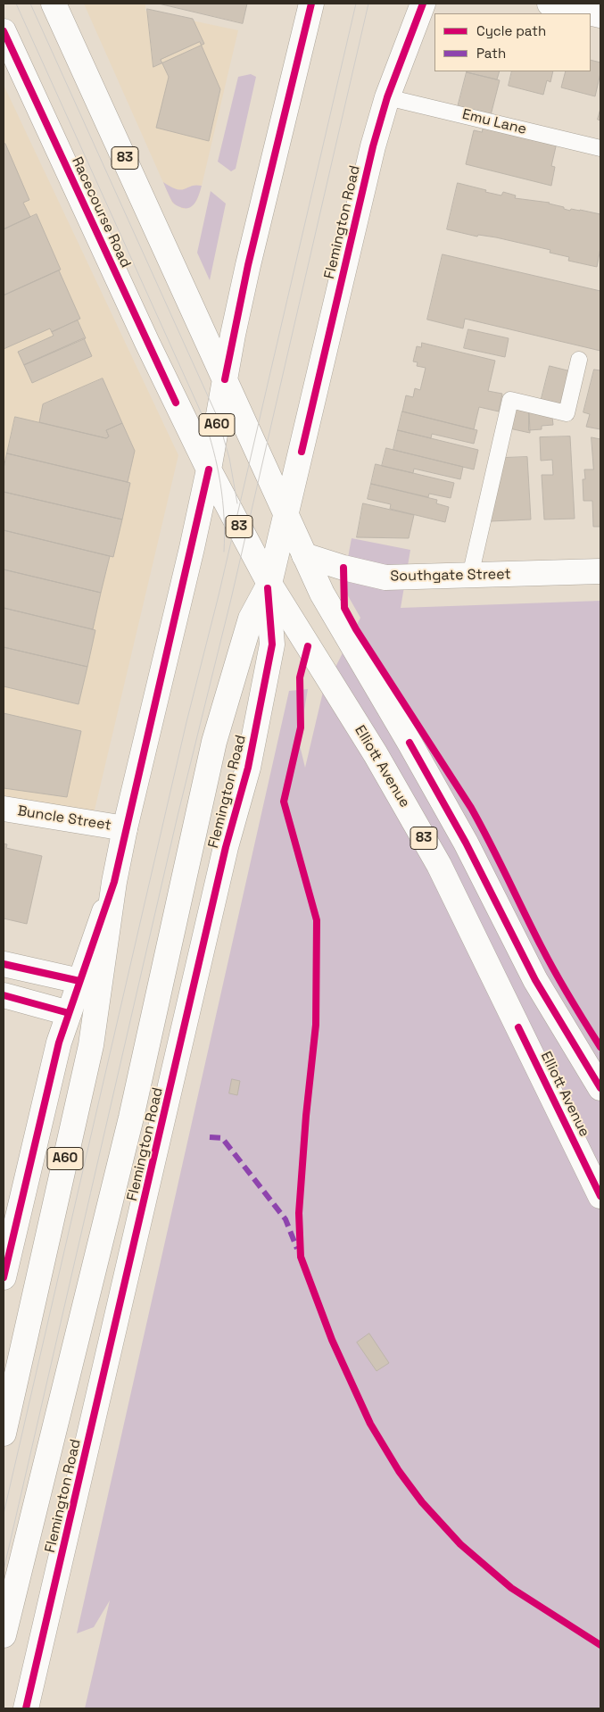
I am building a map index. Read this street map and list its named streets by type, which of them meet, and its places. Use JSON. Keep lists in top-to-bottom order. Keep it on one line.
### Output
{"streets":{"main road":["83","Racecourse Road","Flemington Road","A60","Southgate Street","Elliott Avenue","Buncle Street"],"lane":["Emu Lane"]},"crossings":[["Emu Lane","Flemington Road"],["83","Flemington Road"],["83","A60"],["83","Elliott Avenue"],["Racecourse Road","Flemington Road"],["Racecourse Road","A60"],["Racecourse Road","Elliott Avenue"],["Flemington Road","Elliott Avenue"],["A60","Buncle Street"],["Southgate Street","Elliott Avenue"]],"legend":["Cycle path","Path"]}
